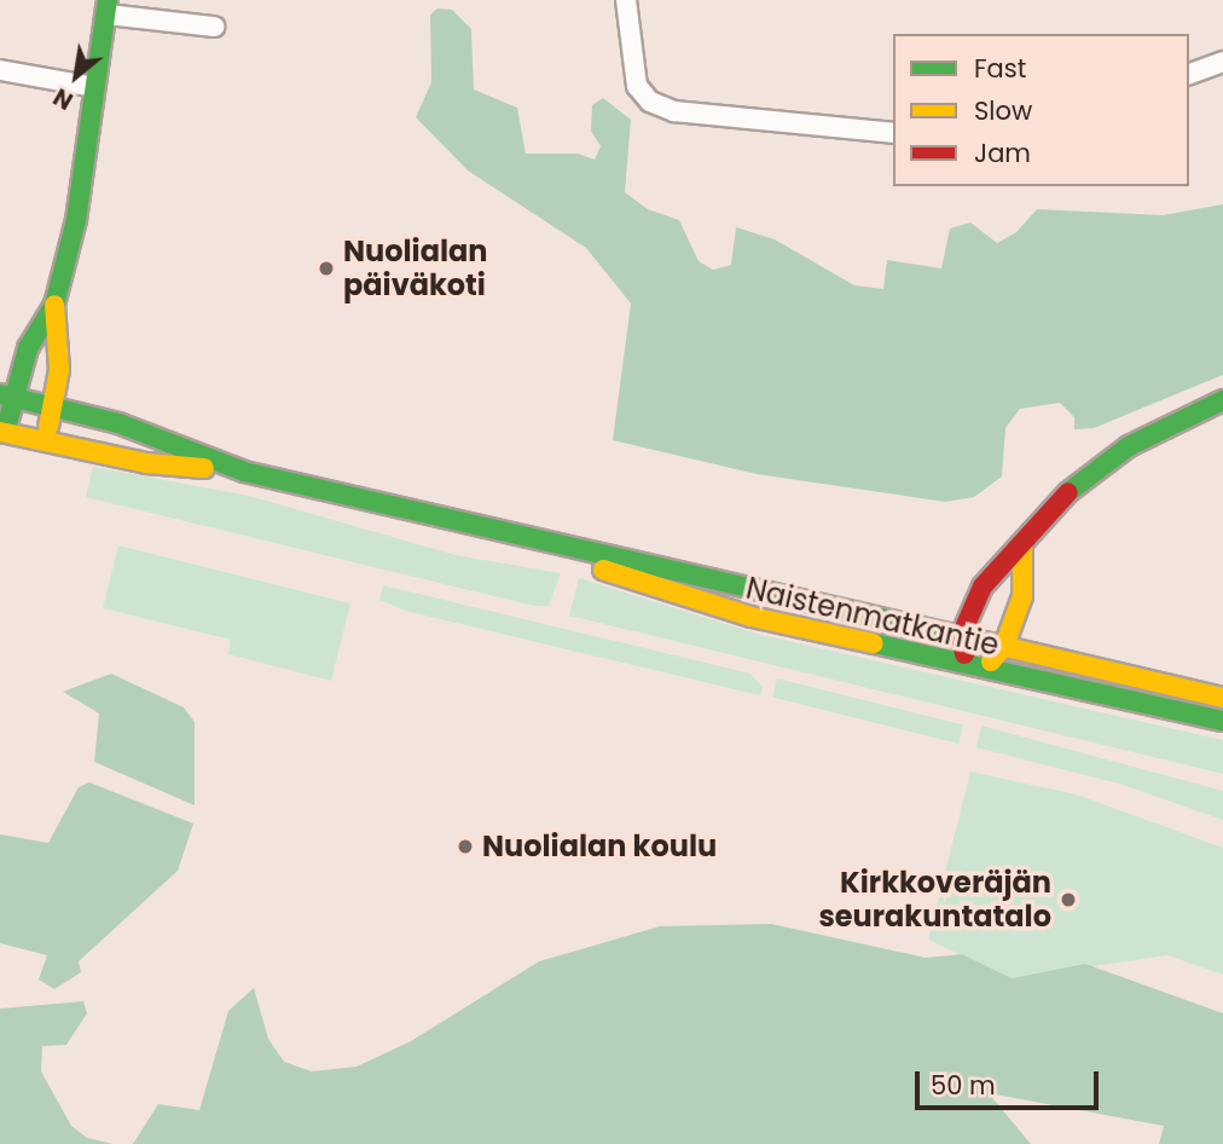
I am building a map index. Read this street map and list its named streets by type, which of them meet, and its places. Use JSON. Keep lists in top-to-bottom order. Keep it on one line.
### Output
{"streets":{"main road":["Naistenmatkantie"]},"places":["Nuolialan päiväkoti","Nuolialan koulu","Kirkkoveräjän seurakuntatalo"],"legend":["Fast","Slow","Jam"],"scale_bar":"50 m","north":"bottom left"}
